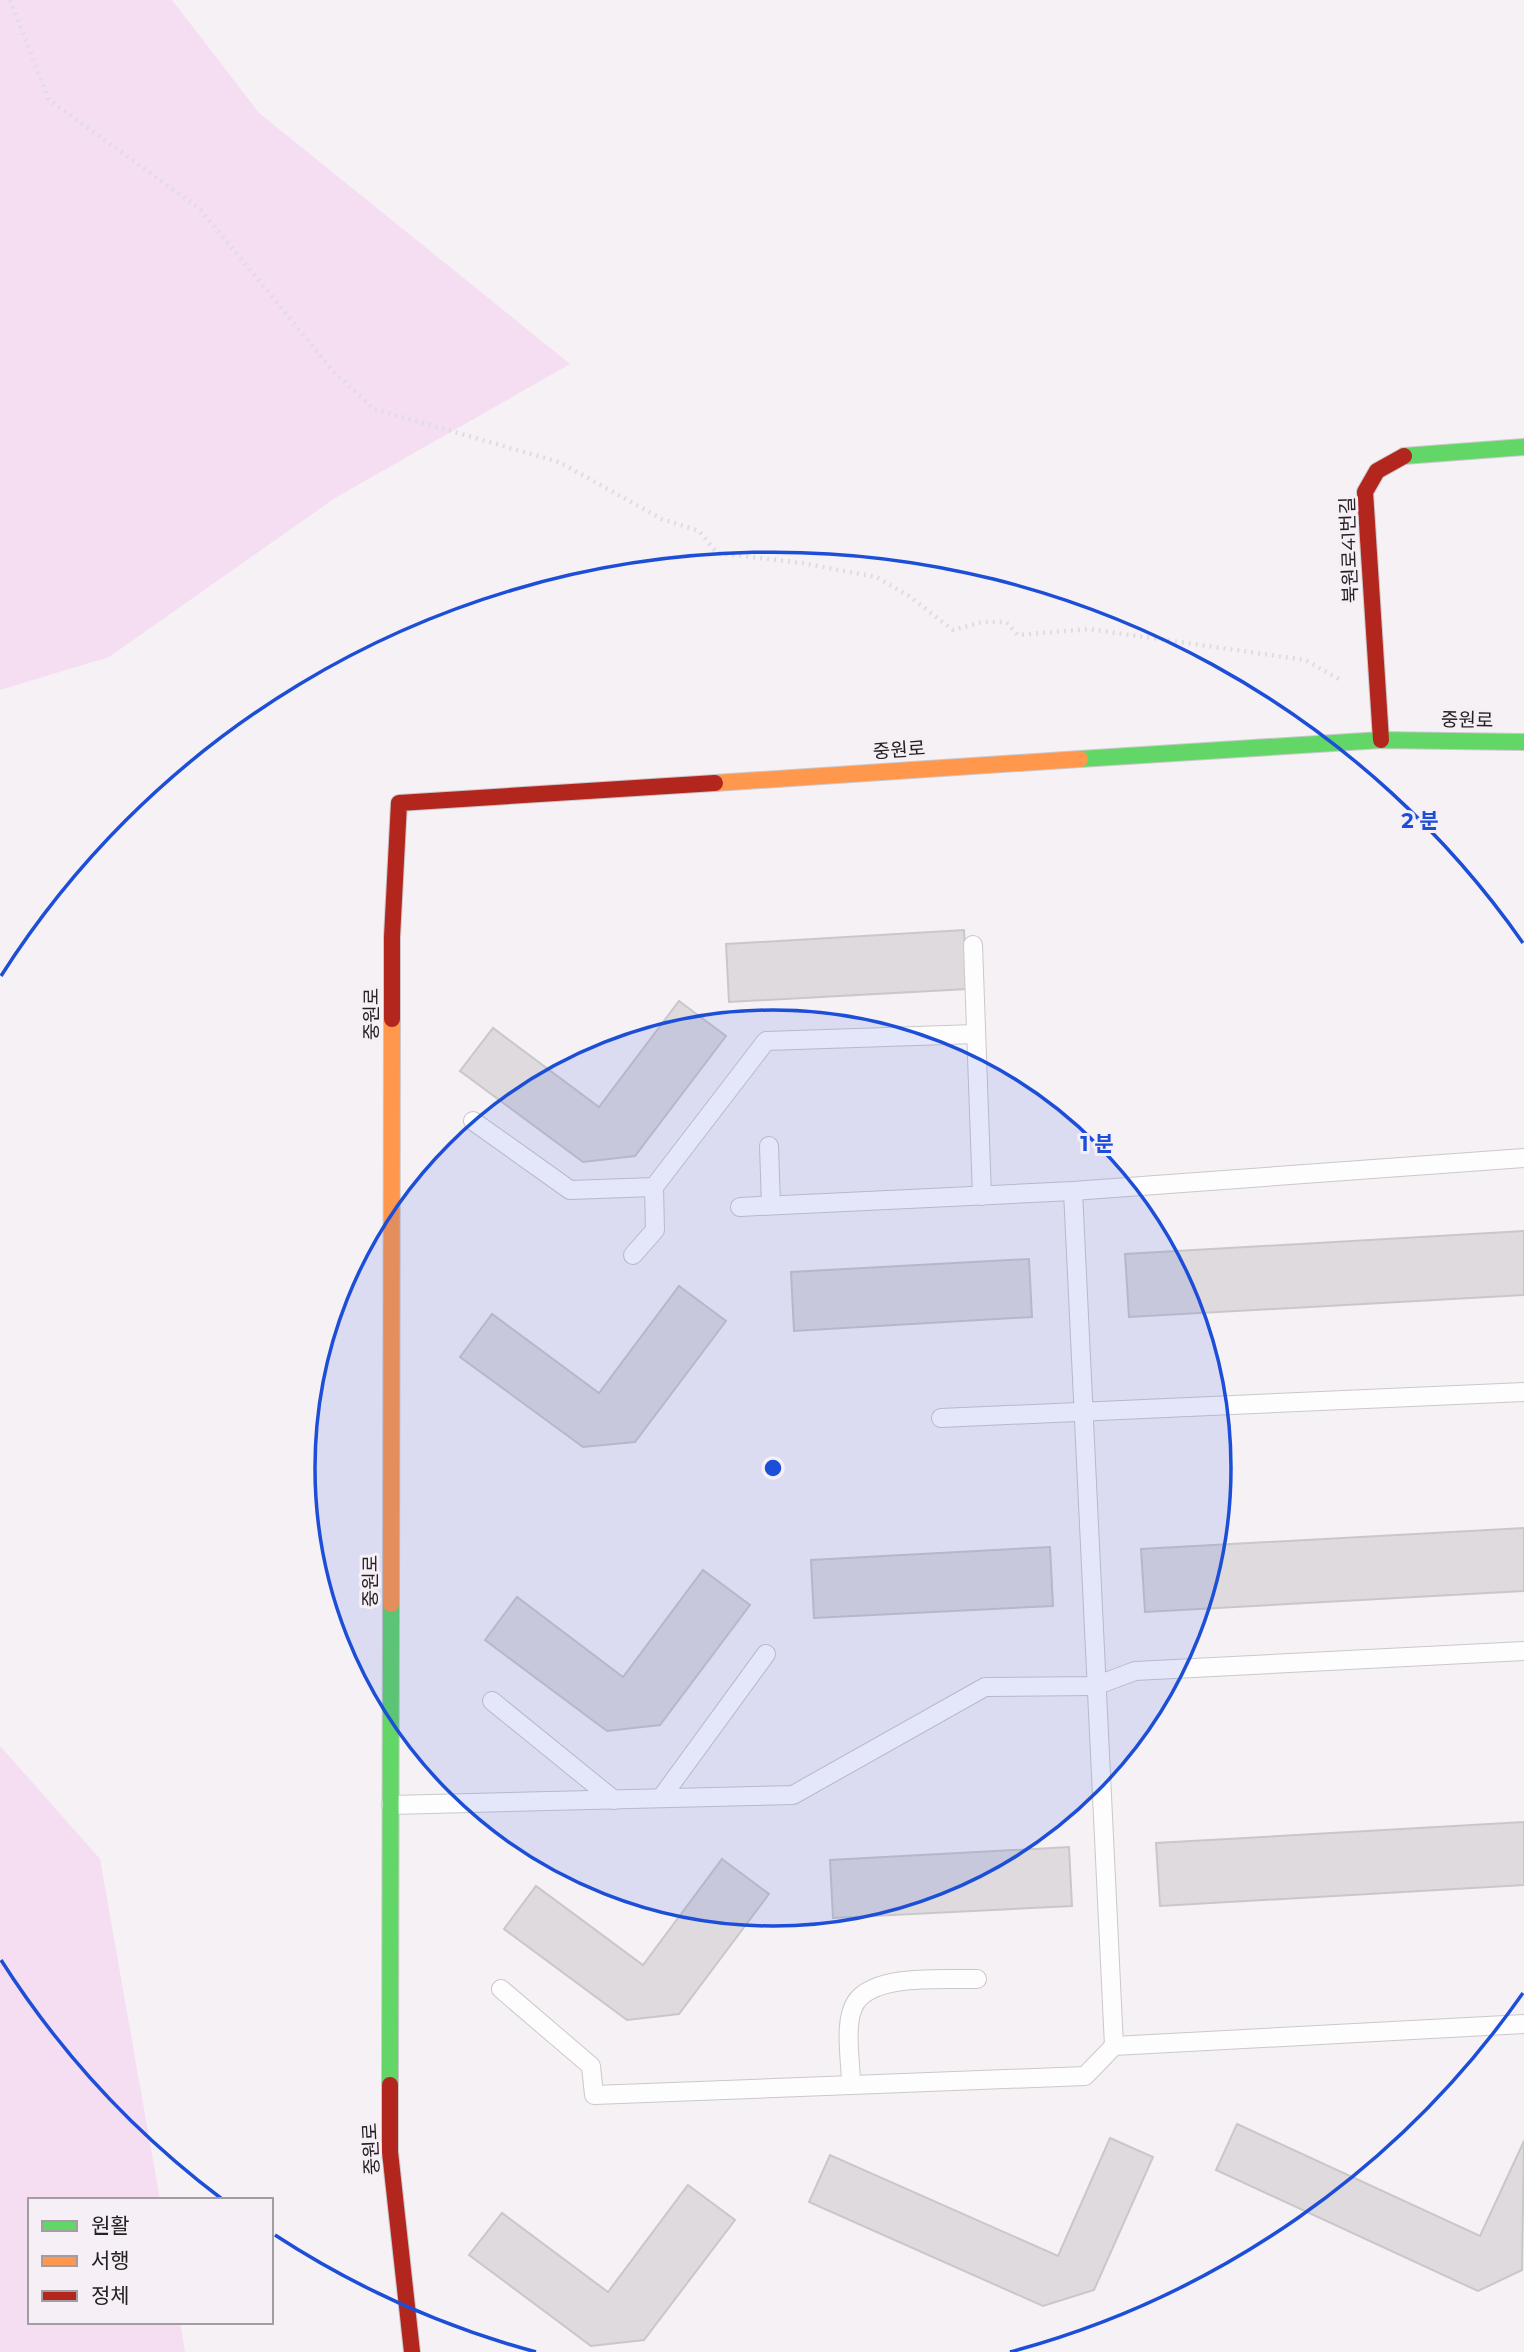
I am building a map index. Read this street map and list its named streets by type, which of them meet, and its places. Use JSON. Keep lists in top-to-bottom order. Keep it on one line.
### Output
{"streets":{"street":["북원로41번길","중원로"]},"crossings":[["북원로41번길","중원로"]],"legend":["원활","서행","정체"],"rings":["2 분","1 분"]}
